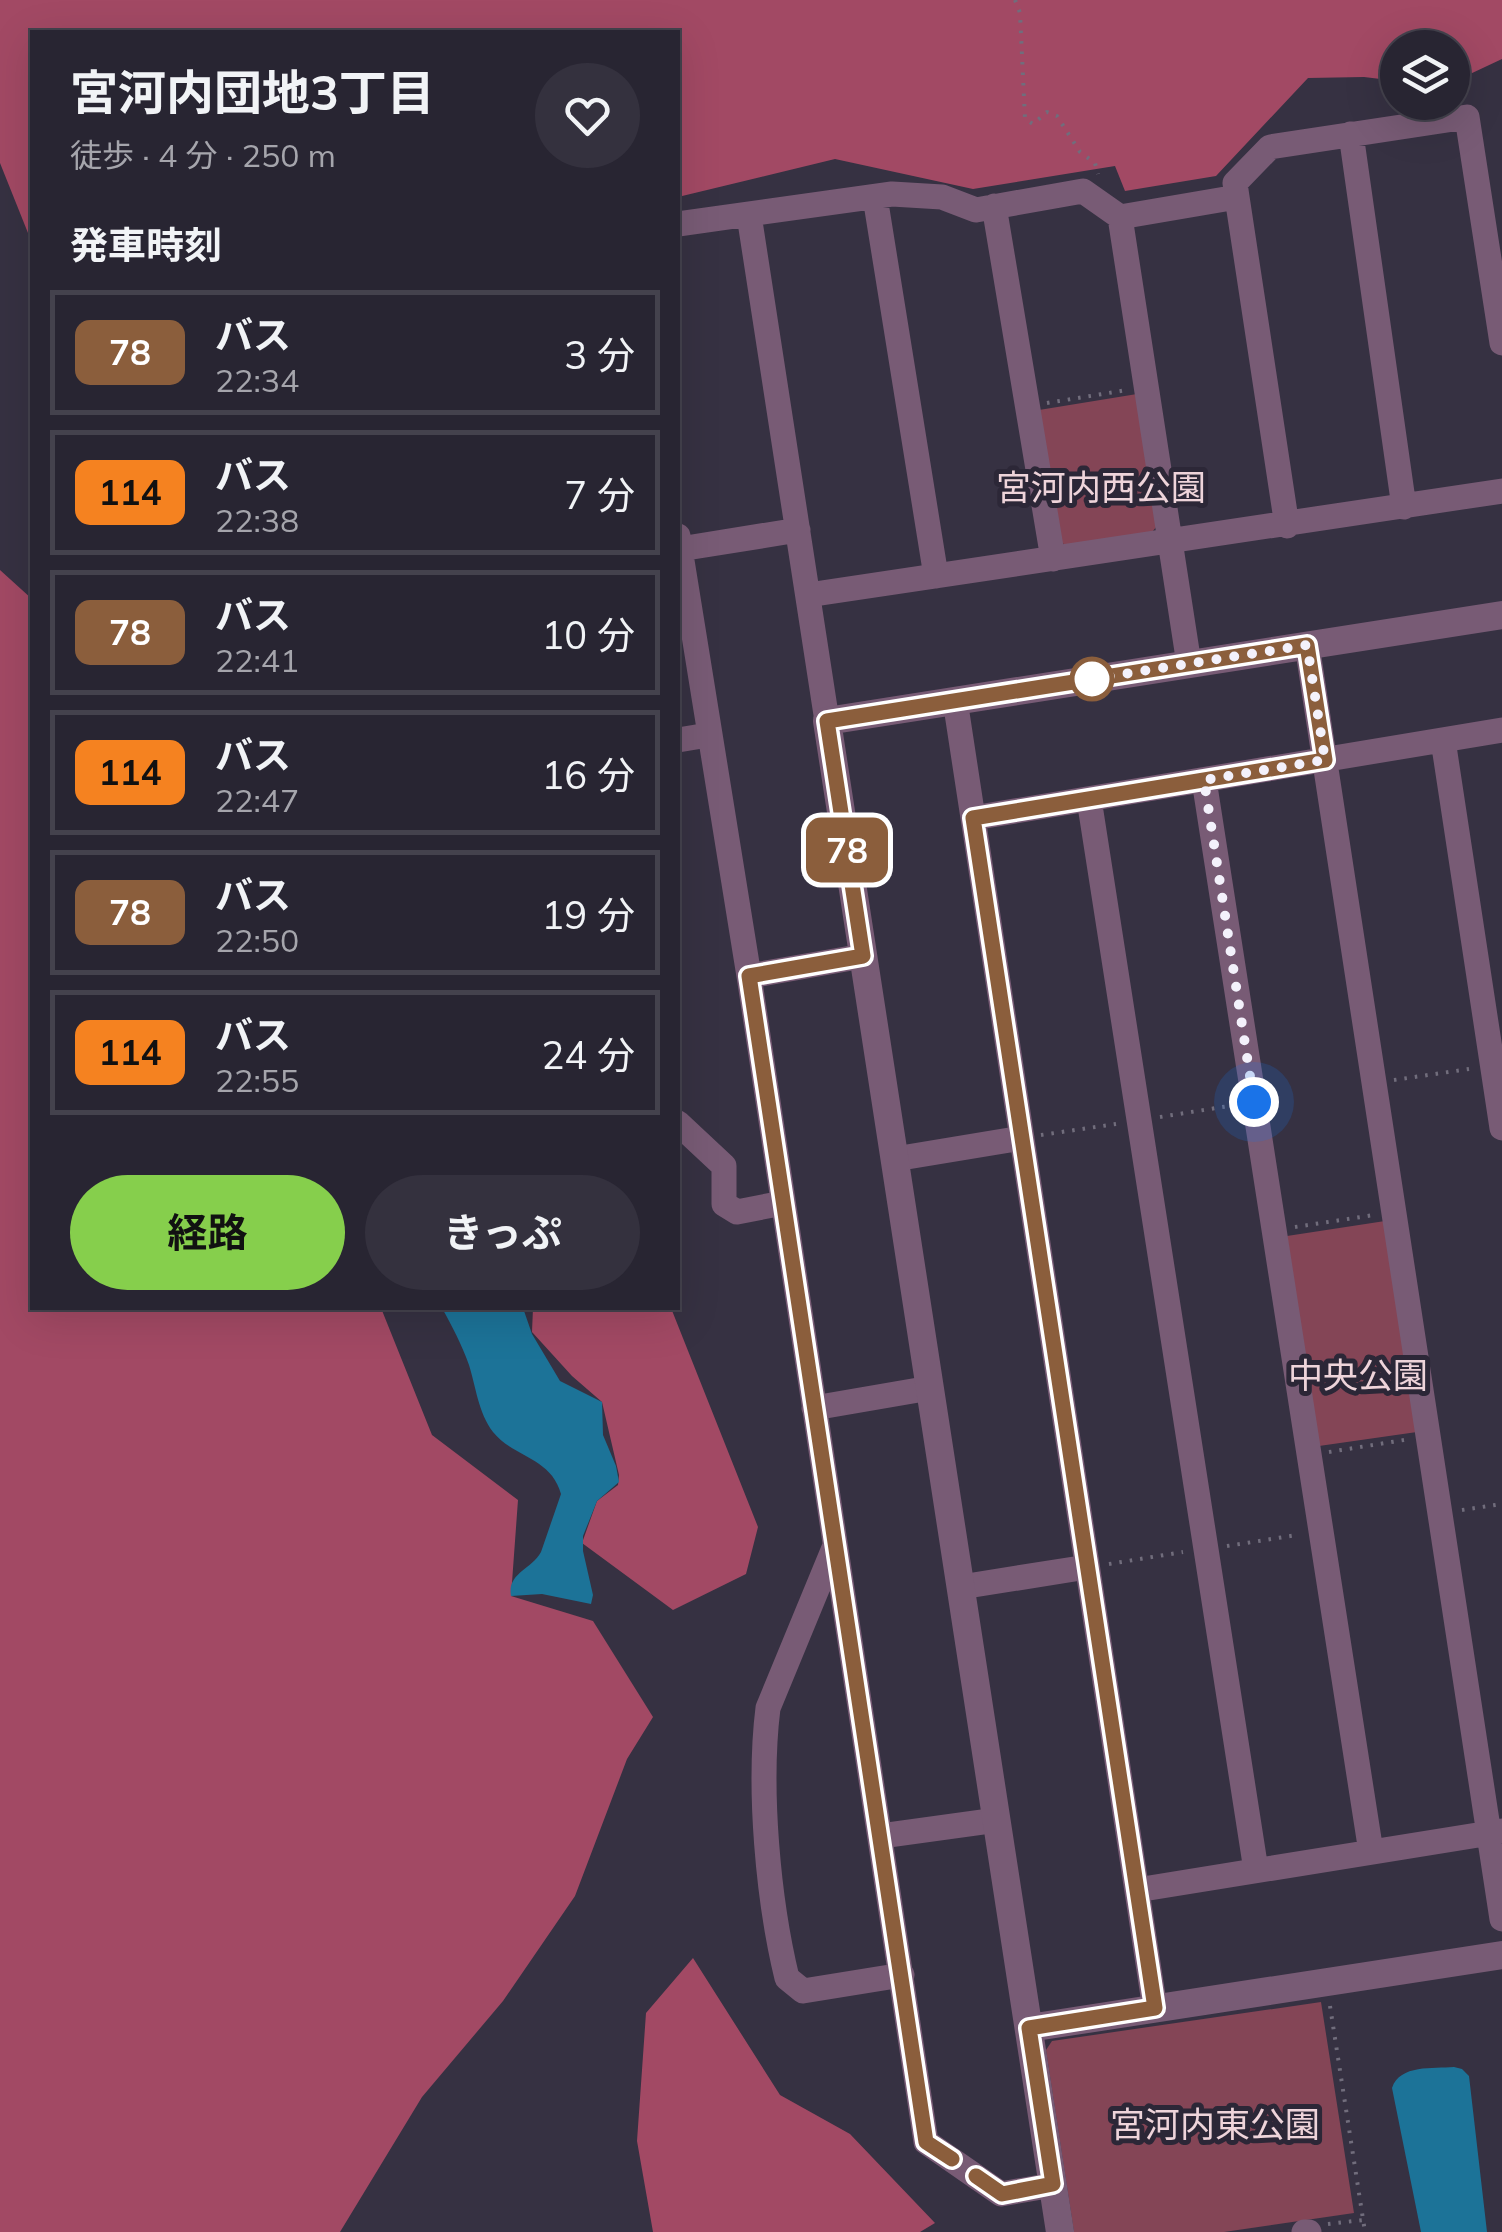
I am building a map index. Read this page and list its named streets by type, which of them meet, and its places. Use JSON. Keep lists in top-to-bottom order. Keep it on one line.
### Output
{"parks":["宮河内西公園","中央公園","宮河内東公園"],"lines":["bus line 78"],"page":{"on_map":"78","heading":[["宮河内団地3丁目","徒歩 · 4 分 · 250 m"],"発車時刻"],"list":[{"mark":"78","name":"バス","note":"22:34","value":"3 分"},{"mark":"114","name":"バス","note":"22:38","value":"7 分"},{"mark":"78","name":"バス","note":"22:41","value":"10 分"},{"mark":"114","name":"バス","note":"22:47","value":"16 分"},{"mark":"78","name":"バス","note":"22:50","value":"19 分"},{"mark":"114","name":"バス","note":"22:55","value":"24 分"}],"buttons":["経路","きっぷ"]}}
